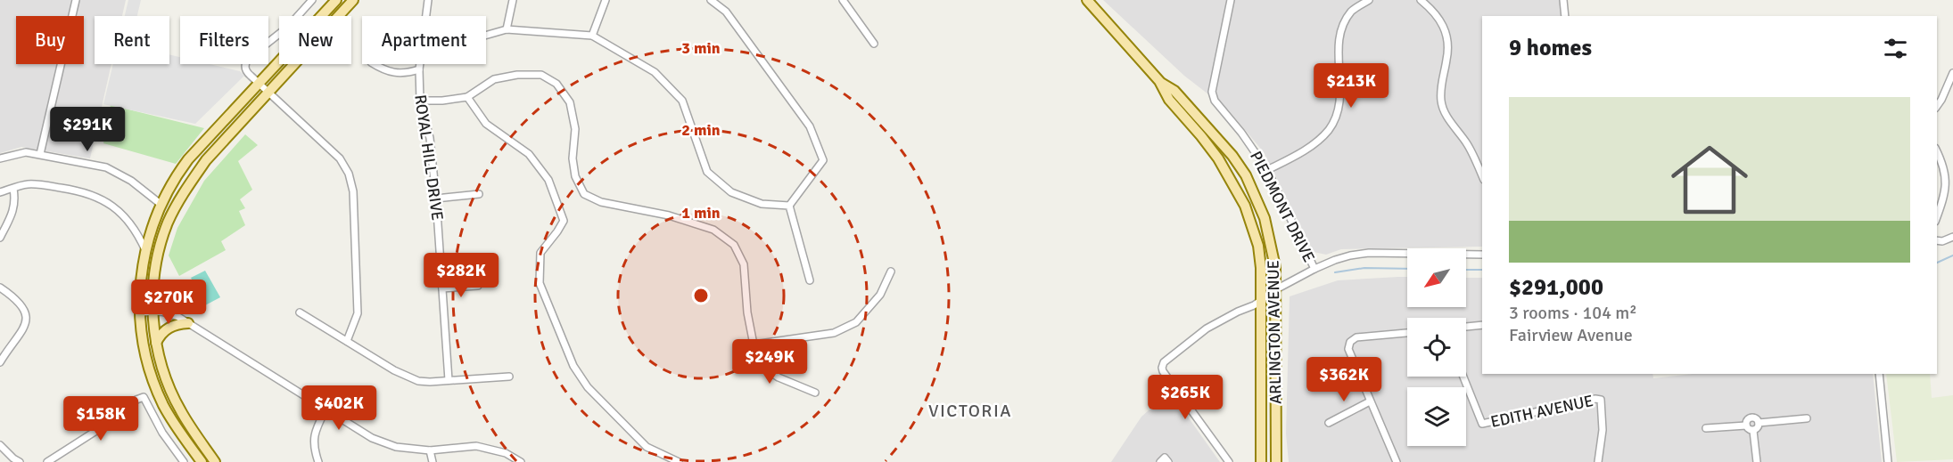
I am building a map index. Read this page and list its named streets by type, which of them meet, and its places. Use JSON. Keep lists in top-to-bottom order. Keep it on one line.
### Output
{"streets":{"main road":["ARLINGTON AVENUE"],"street":["ROYAL HILL DRIVE","PIEDMONT DRIVE","EDITH AVENUE"]},"districts":["VICTORIA"],"north":"bottom left","page":{"chip":["Buy","Rent","Filters","New","Apartment"],"heading":"9 homes","price":["$213K","$291K","$282K","$270K","$249K","$362K","$265K","$402K","$158K"],"list":[{"name":"$291,000","note":"3 rooms · 104 m² · Fairview Avenue"}]},"rings":["3 min","2 min","1 min"]}
